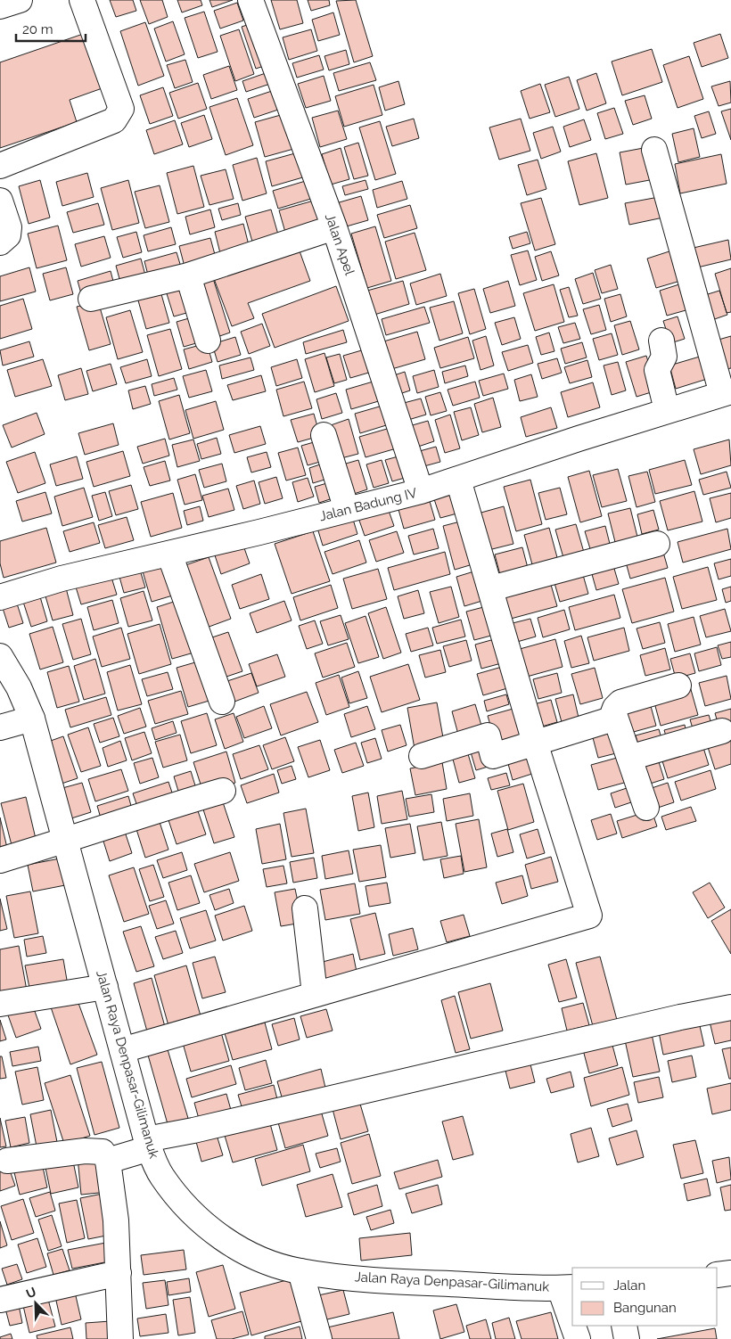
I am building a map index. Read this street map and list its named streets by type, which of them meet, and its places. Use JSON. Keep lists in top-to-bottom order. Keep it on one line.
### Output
{"streets":{"main road":["Jalan Apel","Jalan Badung IV","Jalan Raya Denpasar-Gilimanuk"]},"crossings":[["Jalan Apel","Jalan Badung IV"]],"legend":["Jalan","Bangunan"],"scale_bar":"20 m","north":"top left"}
